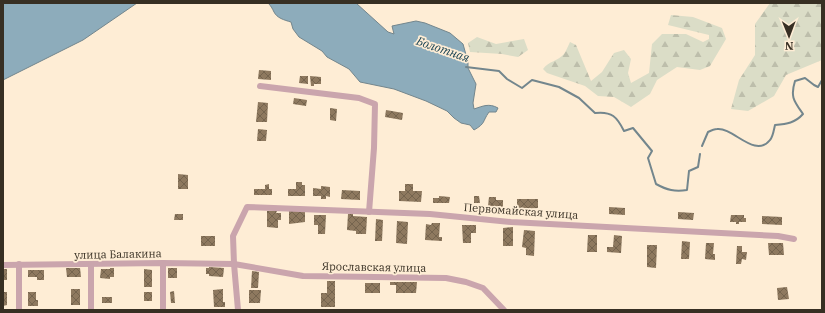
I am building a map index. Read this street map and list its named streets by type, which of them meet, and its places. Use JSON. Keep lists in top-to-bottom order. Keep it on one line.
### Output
{"streets":{"street":["Первомайская улица","улица Балакина","Ярославская улица"]},"crossings":[["Первомайская улица","улица Балакина"],["Первомайская улица","Ярославская улица"],["улица Балакина","Ярославская улица"]],"water":["Болотная"],"north":"bottom"}
